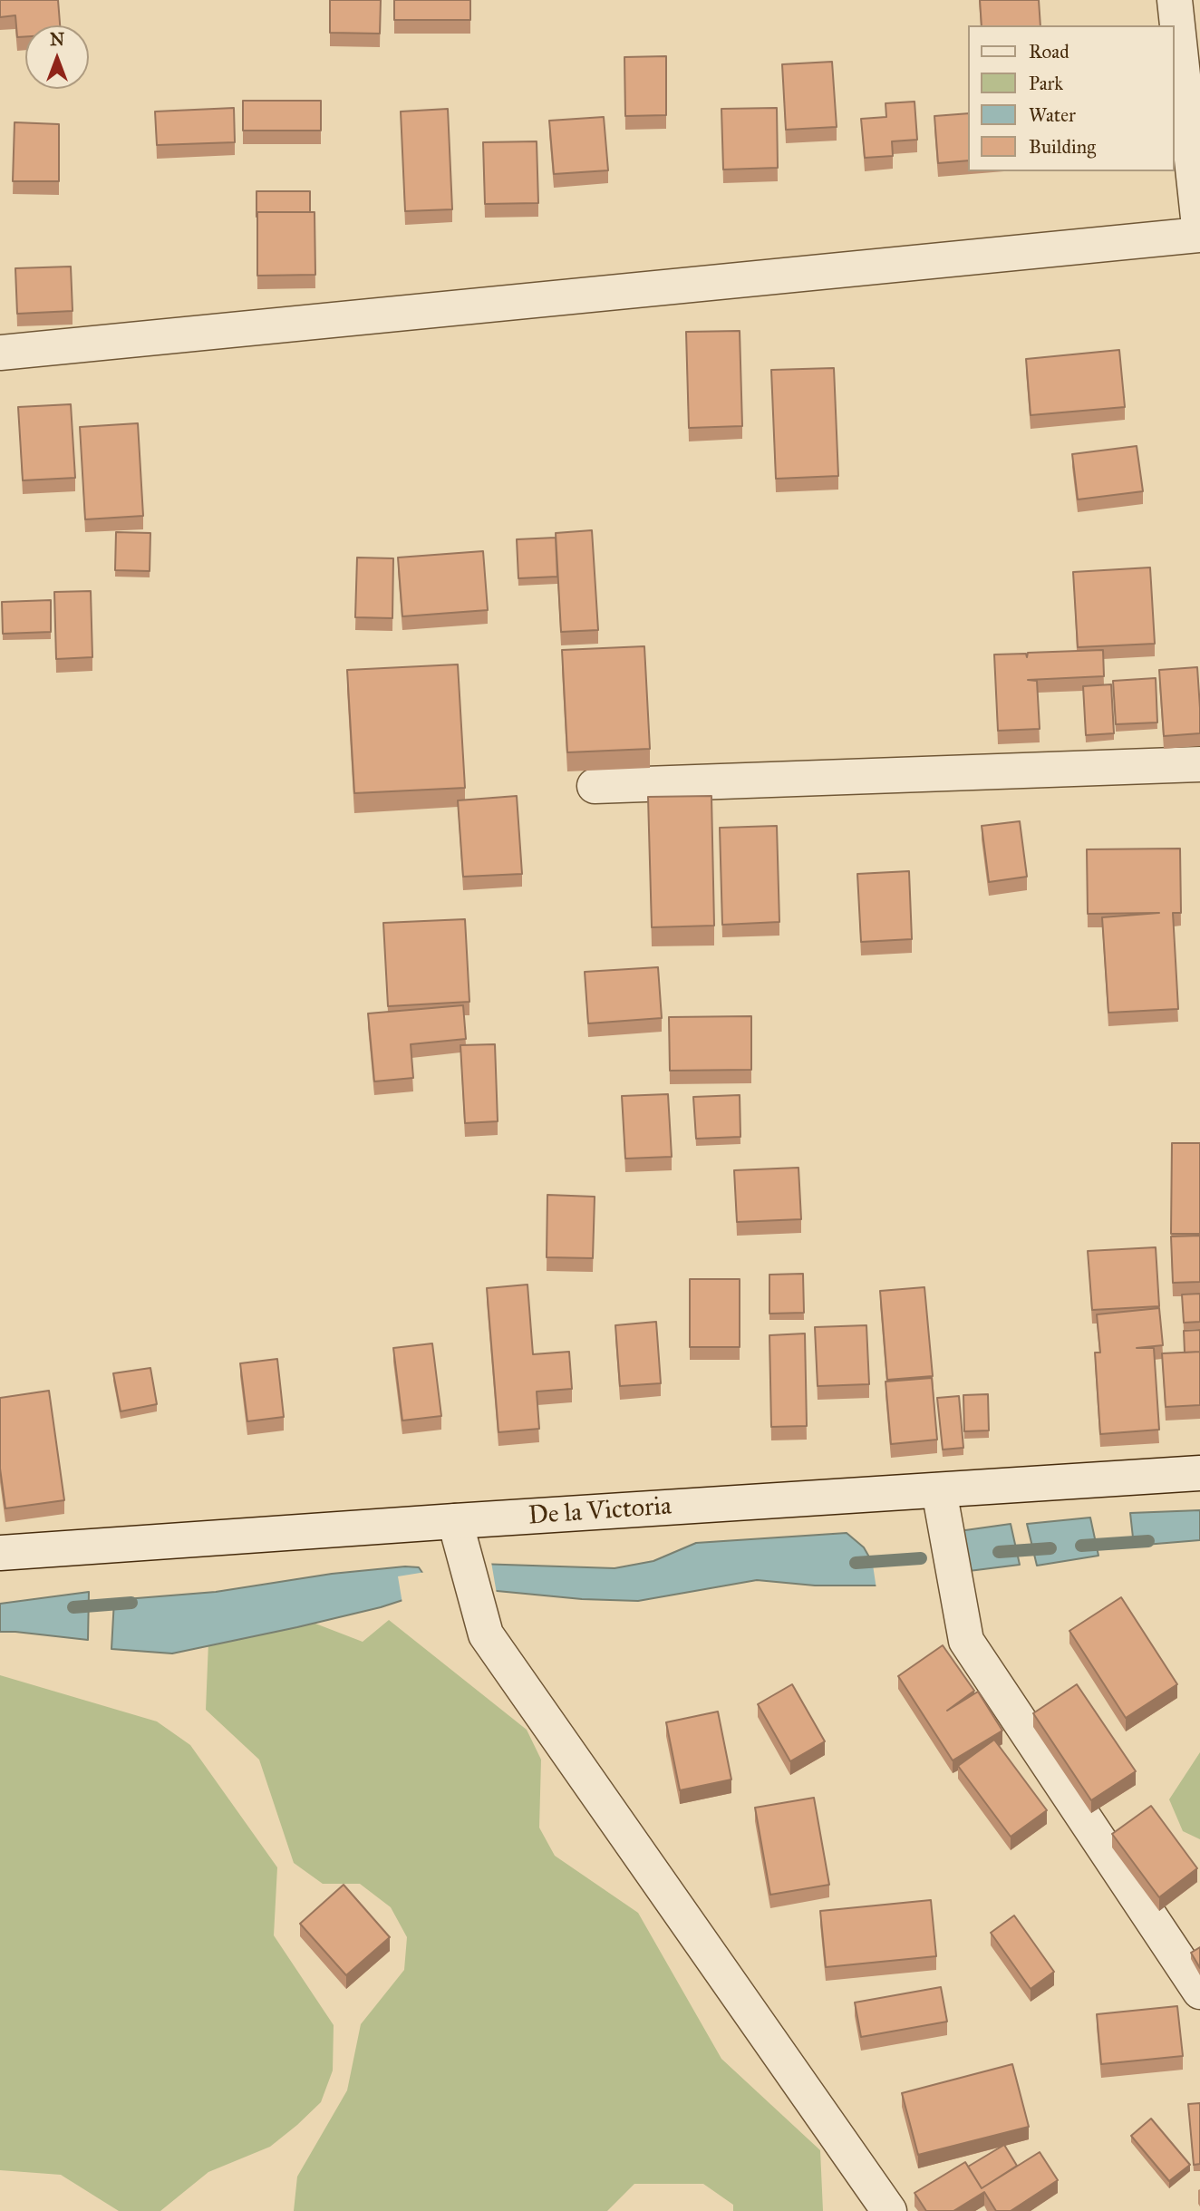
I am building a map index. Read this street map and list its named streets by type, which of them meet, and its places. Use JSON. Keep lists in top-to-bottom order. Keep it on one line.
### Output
{"streets":{"street":["De la Victoria"]},"legend":["Road","Park","Water","Building"],"north":"top"}
